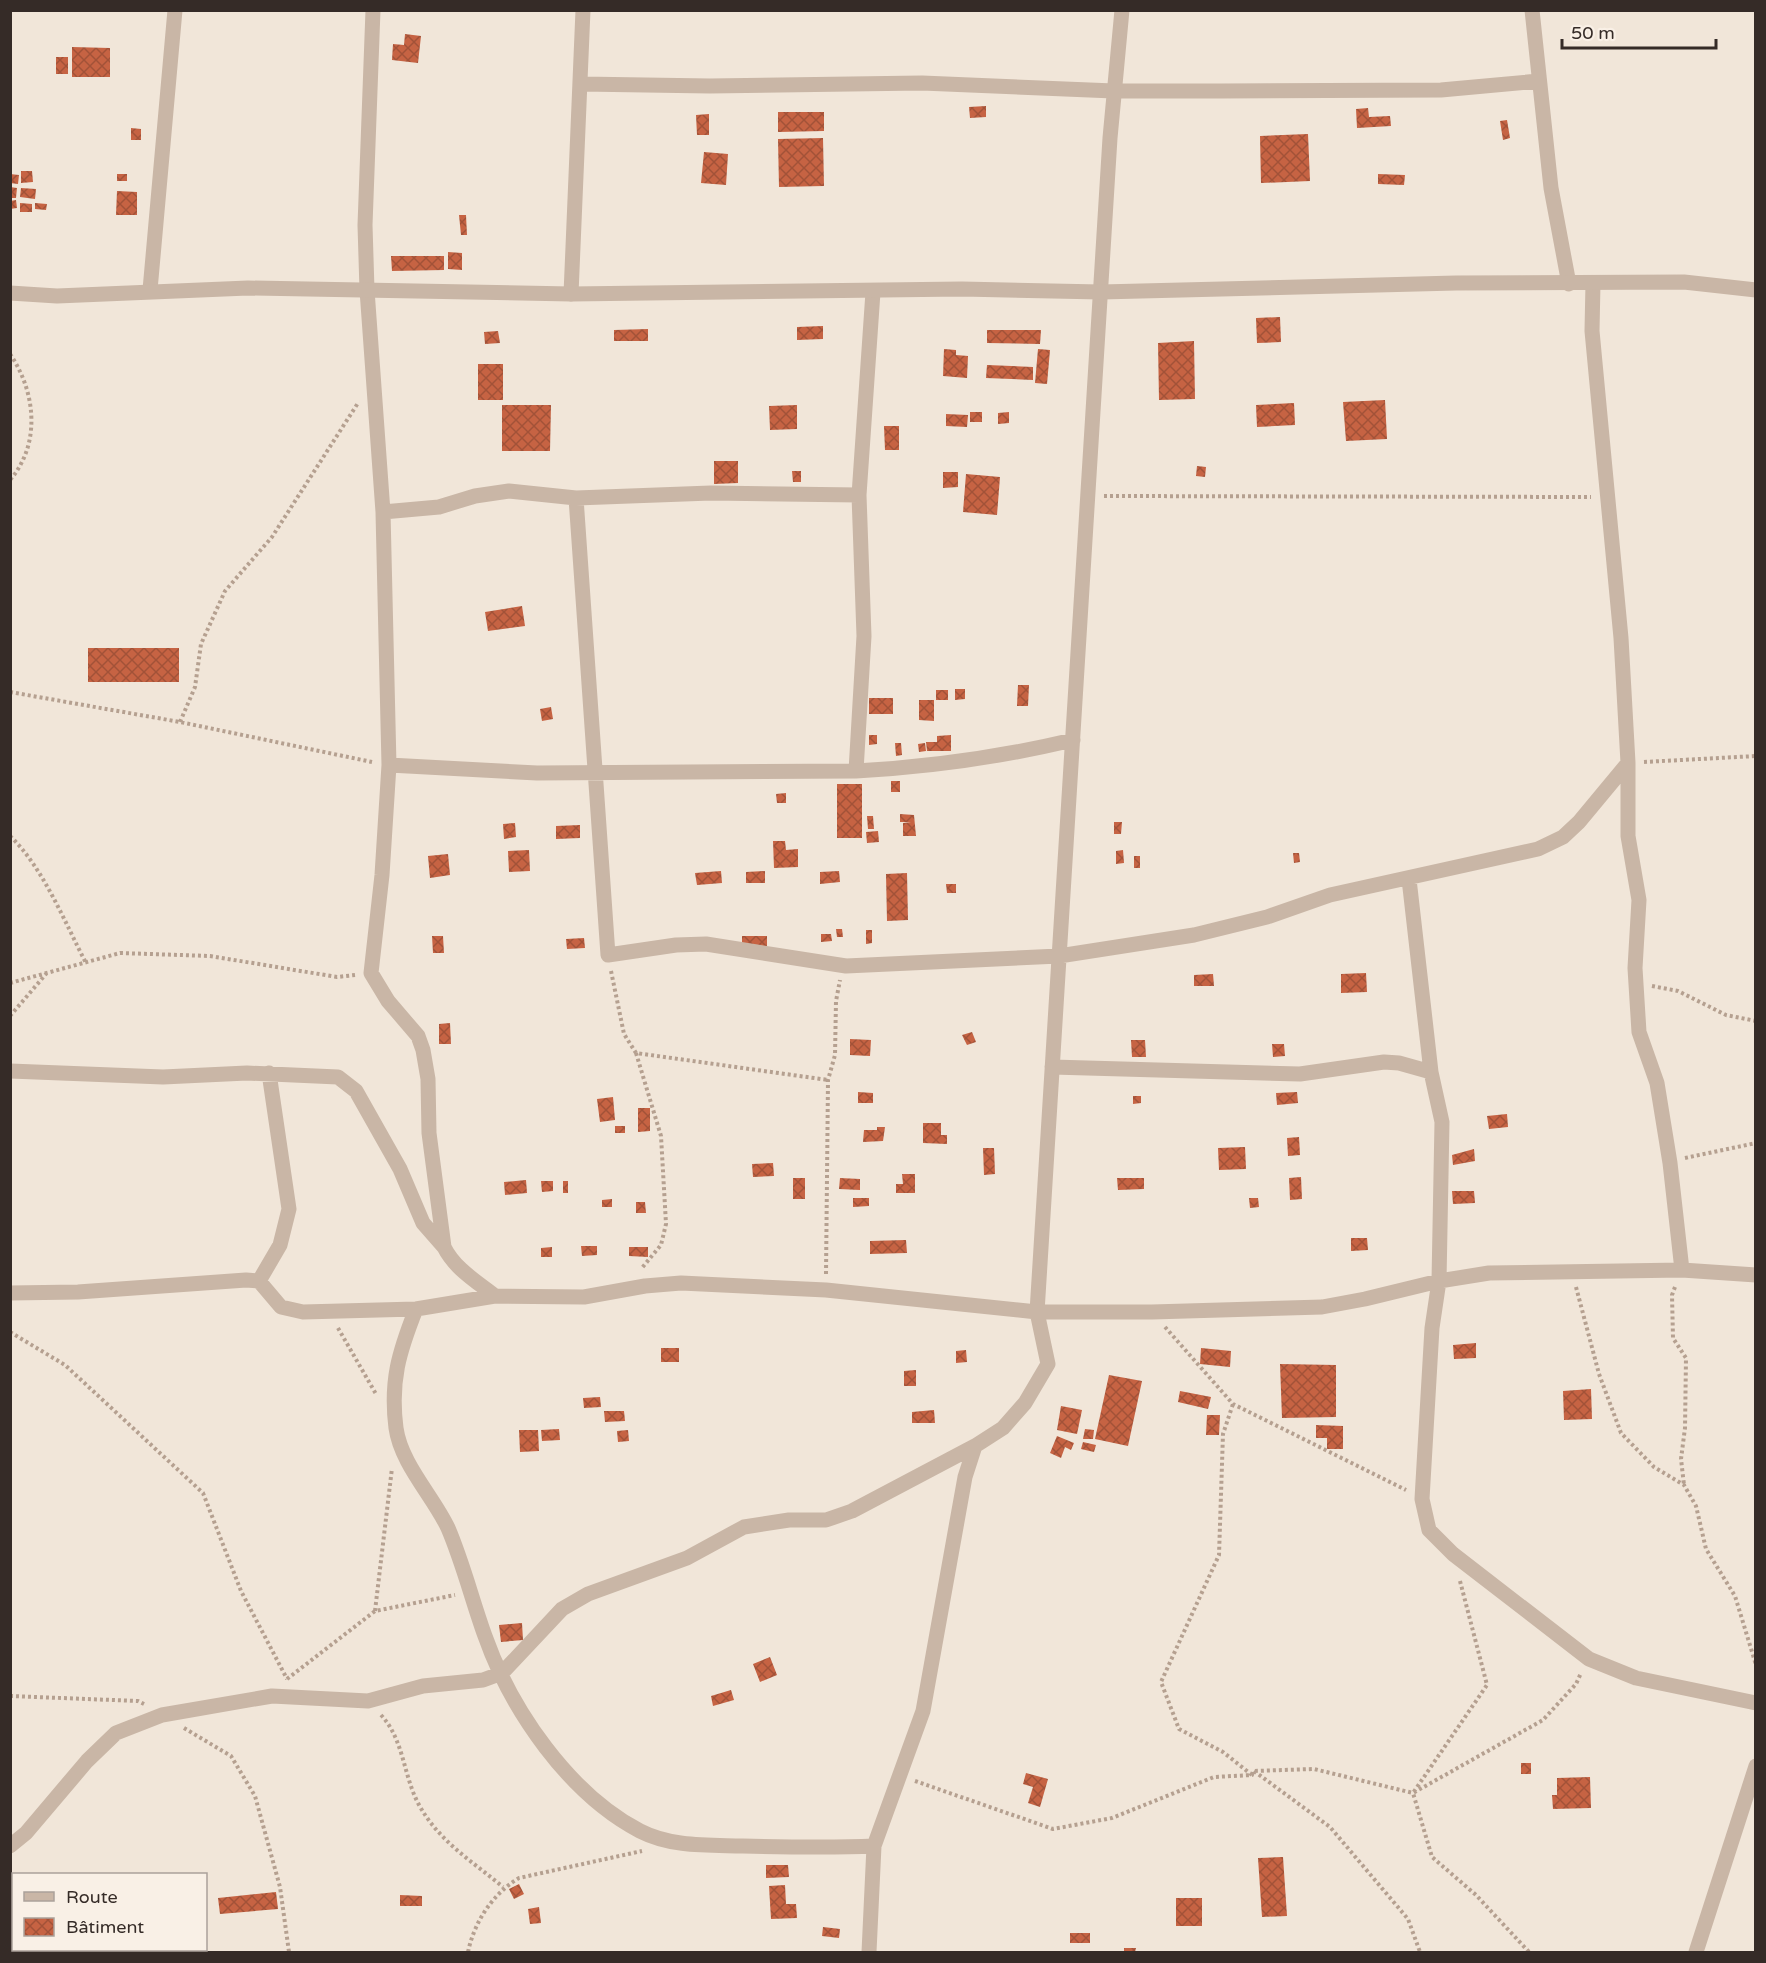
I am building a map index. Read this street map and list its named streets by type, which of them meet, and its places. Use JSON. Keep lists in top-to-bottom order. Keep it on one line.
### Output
{"legend":["Route","Bâtiment"],"scale_bar":"50 m"}
